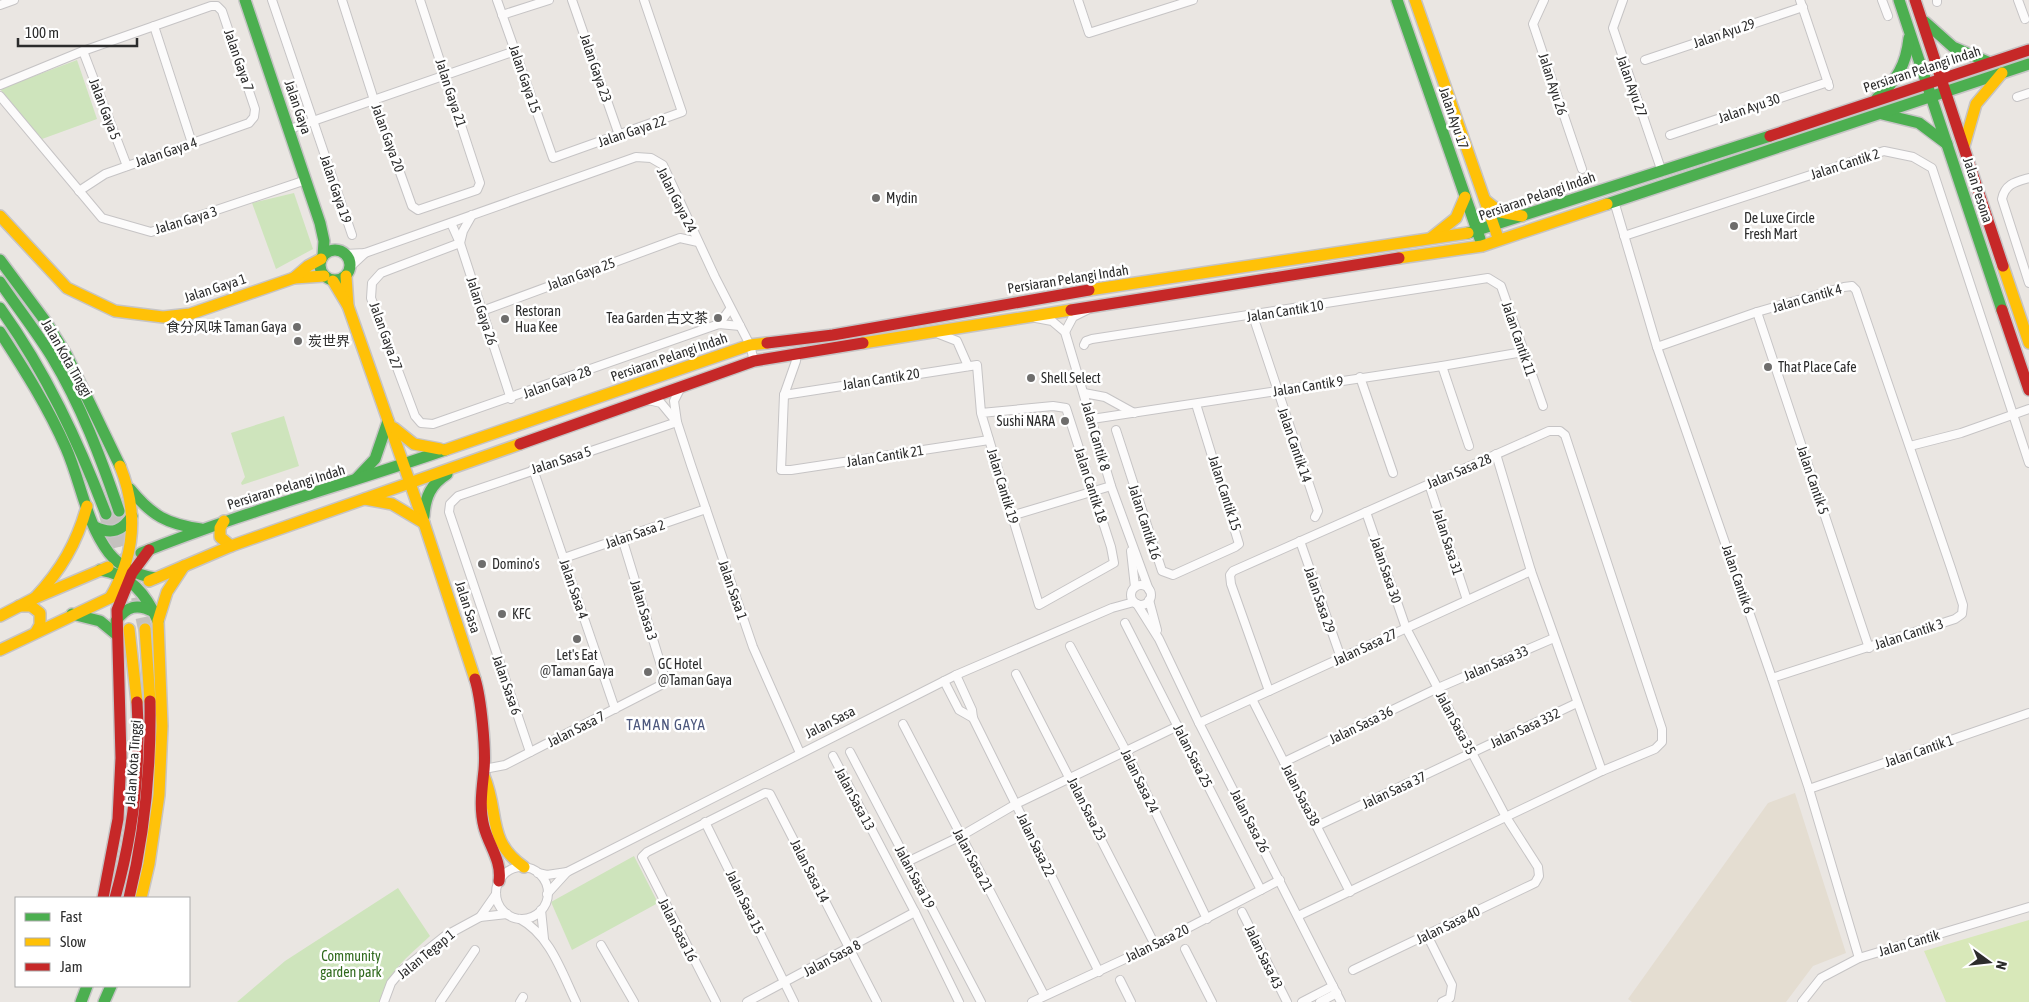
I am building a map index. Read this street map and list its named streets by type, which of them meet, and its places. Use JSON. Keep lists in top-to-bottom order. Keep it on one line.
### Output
{"streets":{"main road":["Persiaran Pelangi Indah","Jalan Gaya","Jalan Ayu 17","Jalan Pesona","Jalan Gaya 1","Jalan Kota Tinggi","Jalan Sasa"],"street":["Jalan Ayu 29","Jalan Gaya 7","Jalan Gaya 23","Jalan Gaya 15","Jalan Ayu 26","Jalan Ayu 27","Jalan Gaya 21","Jalan Ayu 30","Jalan Gaya 5","Jalan Gaya 22","Jalan Gaya 20","Jalan Gaya 4","Jalan Cantik 2","Jalan Gaya 19","Jalan Gaya 24","Jalan Gaya 3","Jalan Gaya 25","Jalan Cantik 4","Jalan Gaya 26","Jalan Cantik 10","Jalan Gaya 27","Jalan Cantik 11","Jalan Cantik 20","Jalan Gaya 28","Jalan Cantik 9","Jalan Cantik 8","Jalan Cantik 14","Jalan Cantik 21","Jalan Sasa 5","Jalan Sasa 28","Jalan Cantik 5","Jalan Cantik 18","Jalan Cantik 19","Jalan Cantik 15","Jalan Cantik 16","Jalan Sasa 2","Jalan Sasa 31","Jalan Sasa 30","Jalan Cantik 6","Jalan Sasa 4","Jalan Sasa 1","Jalan Sasa 29","Jalan Sasa 3","Jalan Cantik 3","Jalan Sasa 27","Jalan Sasa 33","Jalan Sasa 6","Jalan Sasa 35","Jalan Sasa 36","Jalan Sasa 332","Jalan Sasa 7","Jalan Cantik 1","Jalan Sasa 25","Jalan Sasa 24","Jalan Sasa 37","Jalan Sasa38","Jalan Sasa 13","Jalan Sasa 23","Jalan Sasa 26","Jalan Sasa 22","Jalan Sasa 21","Jalan Sasa 14","Jalan Sasa 19","Jalan Sasa 15","Jalan Sasa 40","Jalan Sasa 16","Jalan Sasa 20","Jalan Cantik","Jalan Tegap 1","Jalan Sasa 43","Jalan Sasa 8"]},"crossings":[["Jalan Ayu 29","Jalan Ayu 30"],["Jalan Gaya 7","Jalan Gaya 4"],["Jalan Gaya 23","Jalan Gaya 22"],["Persiaran Pelangi Indah","Jalan Ayu 27"],["Persiaran Pelangi Indah","Jalan Ayu 17"],["Persiaran Pelangi Indah","Jalan Pesona"],["Persiaran Pelangi Indah","Jalan Gaya 24"],["Persiaran Pelangi Indah","Jalan Cantik 6"],["Persiaran Pelangi Indah","Jalan Sasa 1"],["Persiaran Pelangi Indah","Jalan Sasa"],["Jalan Gaya 15","Jalan Gaya 22"],["Jalan Gaya 21","Jalan Gaya 20"],["Jalan Gaya","Jalan Gaya 24"],["Jalan Gaya","Jalan Gaya 3"],["Jalan Gaya","Jalan Gaya 1"],["Jalan Gaya 5","Jalan Gaya 4"],["Jalan Gaya 4","Jalan Gaya 3"],["Jalan Cantik 2","Jalan Cantik 6"],["Jalan Gaya 24","Jalan Gaya 1"],["Jalan Gaya 24","Jalan Gaya 26"],["Jalan Gaya 24","Jalan Gaya 28"],["Jalan Gaya 25","Jalan Gaya 26"],["Jalan Cantik 4","Jalan Cantik 5"],["Jalan Cantik 4","Jalan Cantik 6"],["Jalan Cantik 4","Jalan Cantik 3"],["Jalan Gaya 26","Jalan Gaya 27"],["Jalan Gaya 26","Jalan Gaya 28"],["Jalan Cantik 10","Jalan Cantik 11"],["Jalan Cantik 10","Jalan Cantik 14"],["Jalan Gaya 27","Jalan Gaya 28"],["Jalan Cantik 11","Jalan Cantik 9"],["Jalan Cantik 20","Jalan Cantik 21"],["Jalan Cantik 20","Jalan Cantik 19"],["Jalan Cantik 9","Jalan Cantik 8"],["Jalan Cantik 9","Jalan Cantik 14"],["Jalan Cantik 9","Jalan Cantik 15"],["Jalan Cantik 21","Jalan Cantik 19"],["Jalan Sasa 5","Jalan Sasa 4"],["Jalan Sasa 5","Jalan Sasa 1"],["Jalan Sasa 5","Jalan Sasa 6"],["Jalan Sasa 28","Jalan Sasa 31"],["Jalan Sasa 28","Jalan Sasa 30"],["Jalan Sasa 28","Jalan Sasa 29"],["Jalan Sasa 28","Jalan Sasa 27"],["Jalan Sasa 28","Jalan Sasa 33"],["Jalan Sasa 28","Jalan Sasa 332"],["Jalan Cantik 5","Jalan Cantik 3"],["Jalan Cantik 18","Jalan Cantik 19"],["Jalan Cantik 15","Jalan Cantik 16"],["Jalan Sasa 2","Jalan Sasa 4"],["Jalan Sasa 2","Jalan Sasa 1"],["Jalan Sasa 2","Jalan Sasa 3"],["Jalan Sasa 31","Jalan Sasa 27"],["Jalan Sasa 30","Jalan Sasa 27"],["Jalan Sasa 30","Jalan Sasa 35"],["Jalan Cantik 6","Jalan Cantik 3"],["Jalan Cantik 6","Jalan Cantik 1"],["Jalan Cantik 6","Jalan Cantik"],["Jalan Sasa 4","Jalan Sasa 7"],["Jalan Sasa 1","Jalan Sasa"],["Jalan Sasa 29","Jalan Sasa 27"],["Jalan Sasa","Jalan Sasa 7"],["Jalan Sasa","Jalan Sasa 26"],["Jalan Sasa","Jalan Sasa 22"],["Jalan Sasa","Jalan Tegap 1"],["Jalan Sasa 3","Jalan Sasa 7"],["Jalan Sasa 27","Jalan Sasa 35"],["Jalan Sasa 27","Jalan Sasa38"],["Jalan Sasa 27","Jalan Sasa 26"],["Jalan Sasa 33","Jalan Sasa 35"],["Jalan Sasa 33","Jalan Sasa 36"],["Jalan Sasa 6","Jalan Sasa 7"],["Jalan Sasa 35","Jalan Sasa 36"],["Jalan Sasa 35","Jalan Sasa 332"],["Jalan Sasa 35","Jalan Sasa 37"],["Jalan Sasa 35","Jalan Sasa 40"],["Jalan Sasa 36","Jalan Sasa38"],["Jalan Sasa 332","Jalan Sasa 37"],["Jalan Sasa 25","Jalan Sasa 20"],["Jalan Sasa 24","Jalan Sasa 20"],["Jalan Sasa 37","Jalan Sasa38"],["Jalan Sasa 13","Jalan Sasa 8"],["Jalan Sasa 23","Jalan Sasa 20"],["Jalan Sasa 26","Jalan Sasa 20"],["Jalan Sasa 22","Jalan Sasa 20"],["Jalan Sasa 21","Jalan Sasa 20"],["Jalan Sasa 14","Jalan Sasa 15"],["Jalan Sasa 14","Jalan Sasa 16"],["Jalan Sasa 14","Jalan Sasa 8"],["Jalan Sasa 15","Jalan Sasa 16"],["Jalan Sasa 15","Jalan Sasa 8"]],"districts":["TAMAN GAYA"],"parks":["Community garden park"],"places":["Mydin","De Luxe Circle Fresh Mart","Tea Garden 古文茶","Restoran Hua Kee","食分风味 Taman Gaya","炭世界","That Place Cafe","Shell Select","Sushi NARA","Domino's","KFC","Let's Eat @Taman Gaya","GC Hotel @Taman Gaya"],"legend":["Fast","Slow","Jam"],"scale_bar":"100 m","north":"right"}
